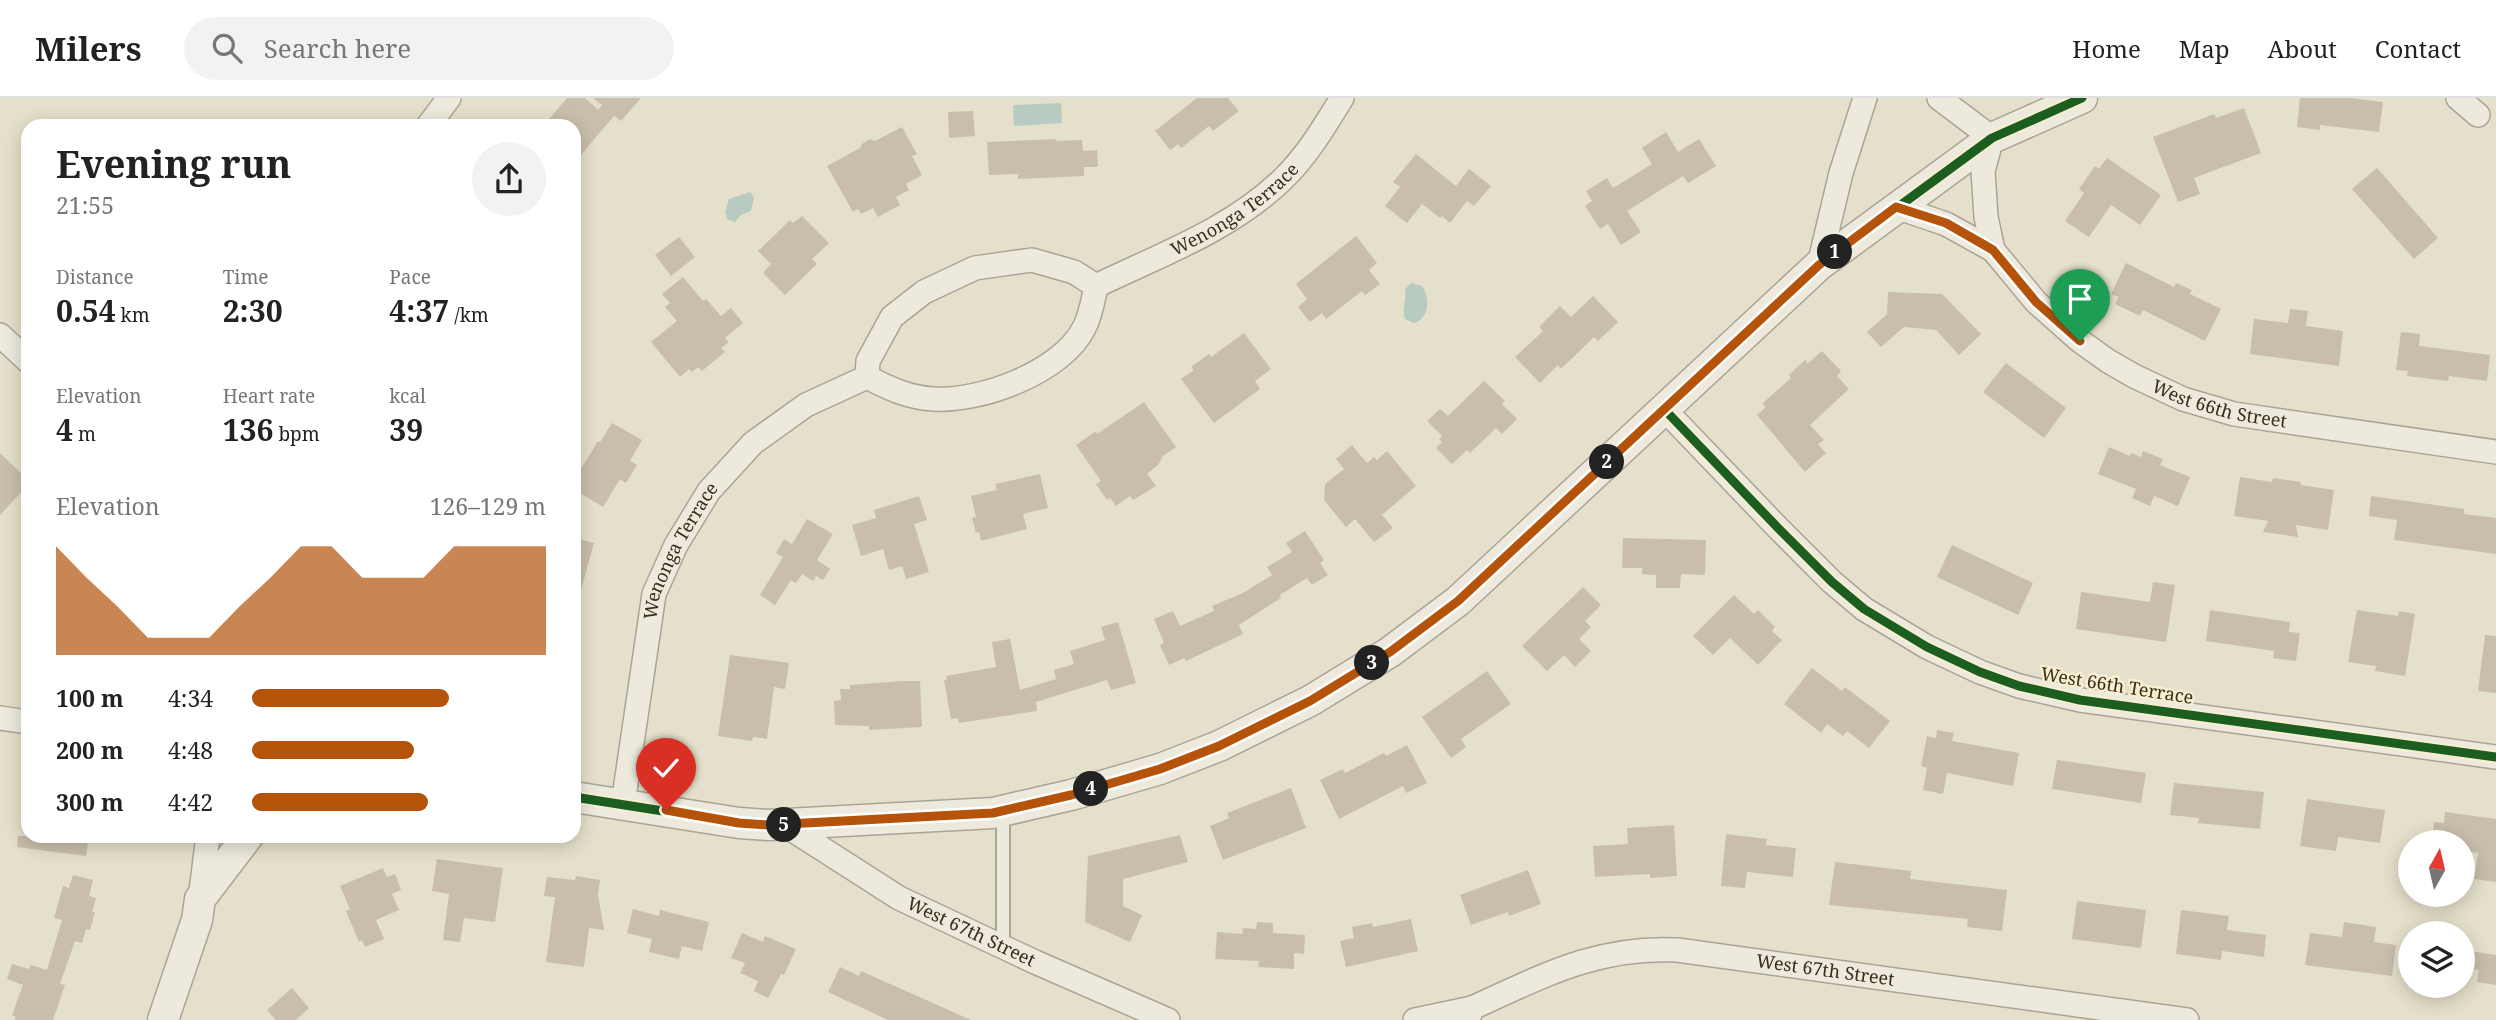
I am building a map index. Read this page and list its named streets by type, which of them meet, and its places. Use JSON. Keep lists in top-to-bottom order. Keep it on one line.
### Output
{"streets":{"street":["Wenonga Terrace","West 66th Street","West 66th Terrace","West 67th Street"]},"north":"top","page":{"header":"Milers","search":"Search here","nav":["Home","Map","About","Contact"],"heading":["Evening run","21:55"],"pins":["1","2","3","4","5"],"stats":[["Distance","0.54 km"],["Time","2:30"],["Pace","4:37 /km"],["Elevation","4 m"],["Heart rate","136 bpm"],["kcal","39"]],"chart":["Elevation","126–129 m"],"list":[{"name":"100 m","note":"4:34"},{"name":"200 m","note":"4:48"},{"name":"300 m","note":"4:42"}]}}
